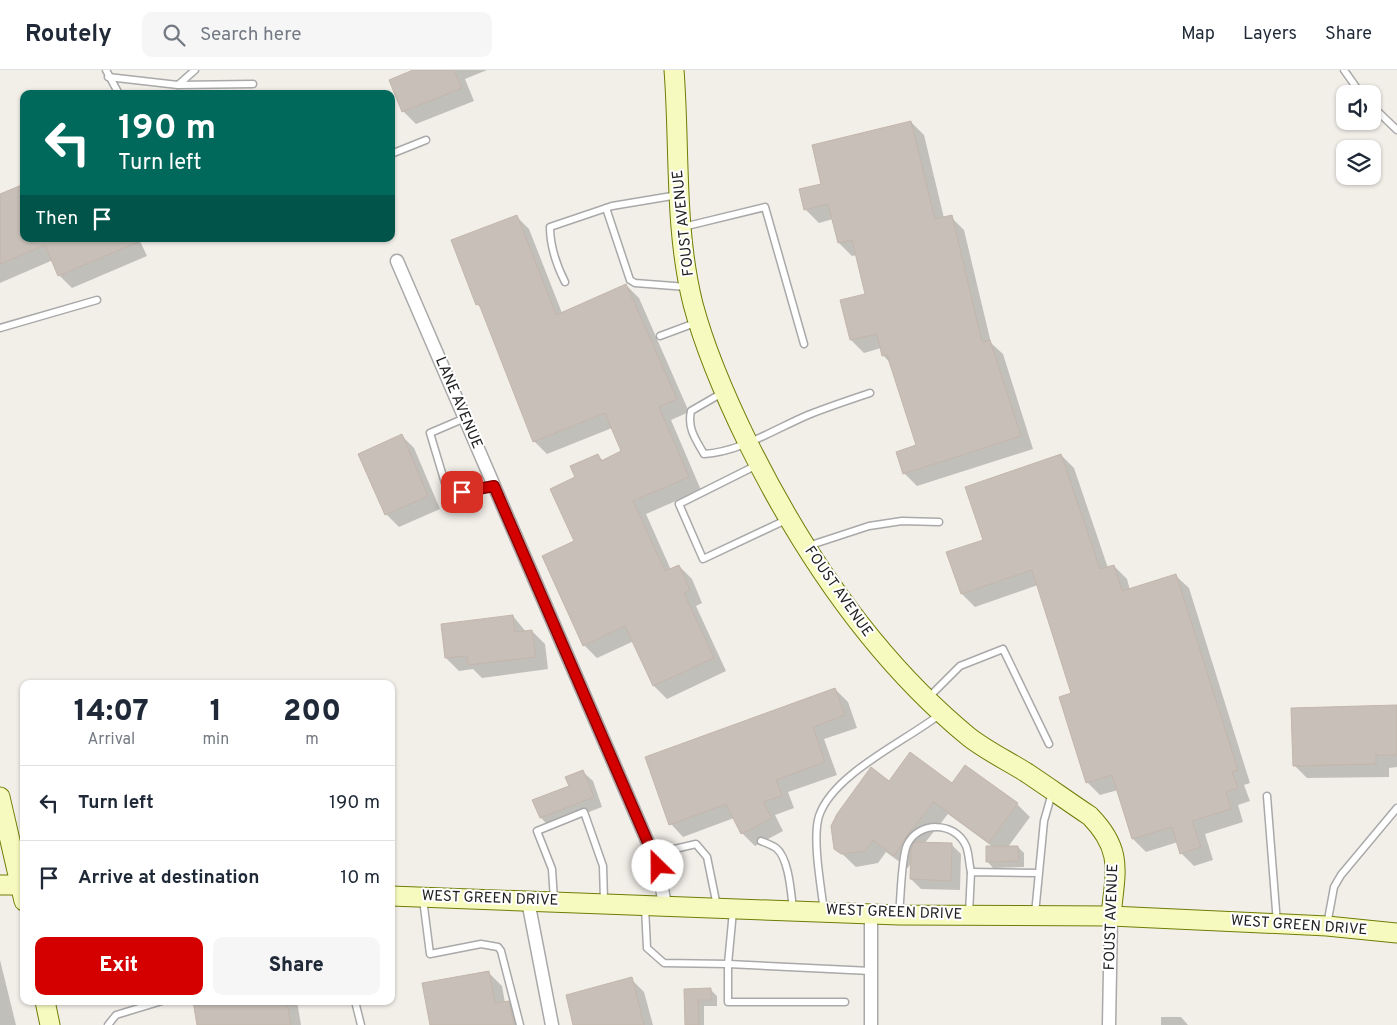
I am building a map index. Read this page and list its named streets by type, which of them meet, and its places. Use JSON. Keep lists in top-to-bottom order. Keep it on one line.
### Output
{"streets":{"main road":["FOUST AVENUE","WEST GREEN DRIVE"],"street":["LANE AVENUE"]},"crossings":[["FOUST AVENUE","WEST GREEN DRIVE"],["LANE AVENUE","WEST GREEN DRIVE"]],"page":{"header":"Routely","search":"Search here","nav":["Map","Layers","Share"],"turn":["190 m","Turn left"],"then":"Then","eta":["14:07","Arrival","1","min","200","m"],"list":[{"name":"Turn left","value":"190 m"},{"name":"Arrive at destination","value":"10 m"}],"buttons":["Exit","Share"]}}
